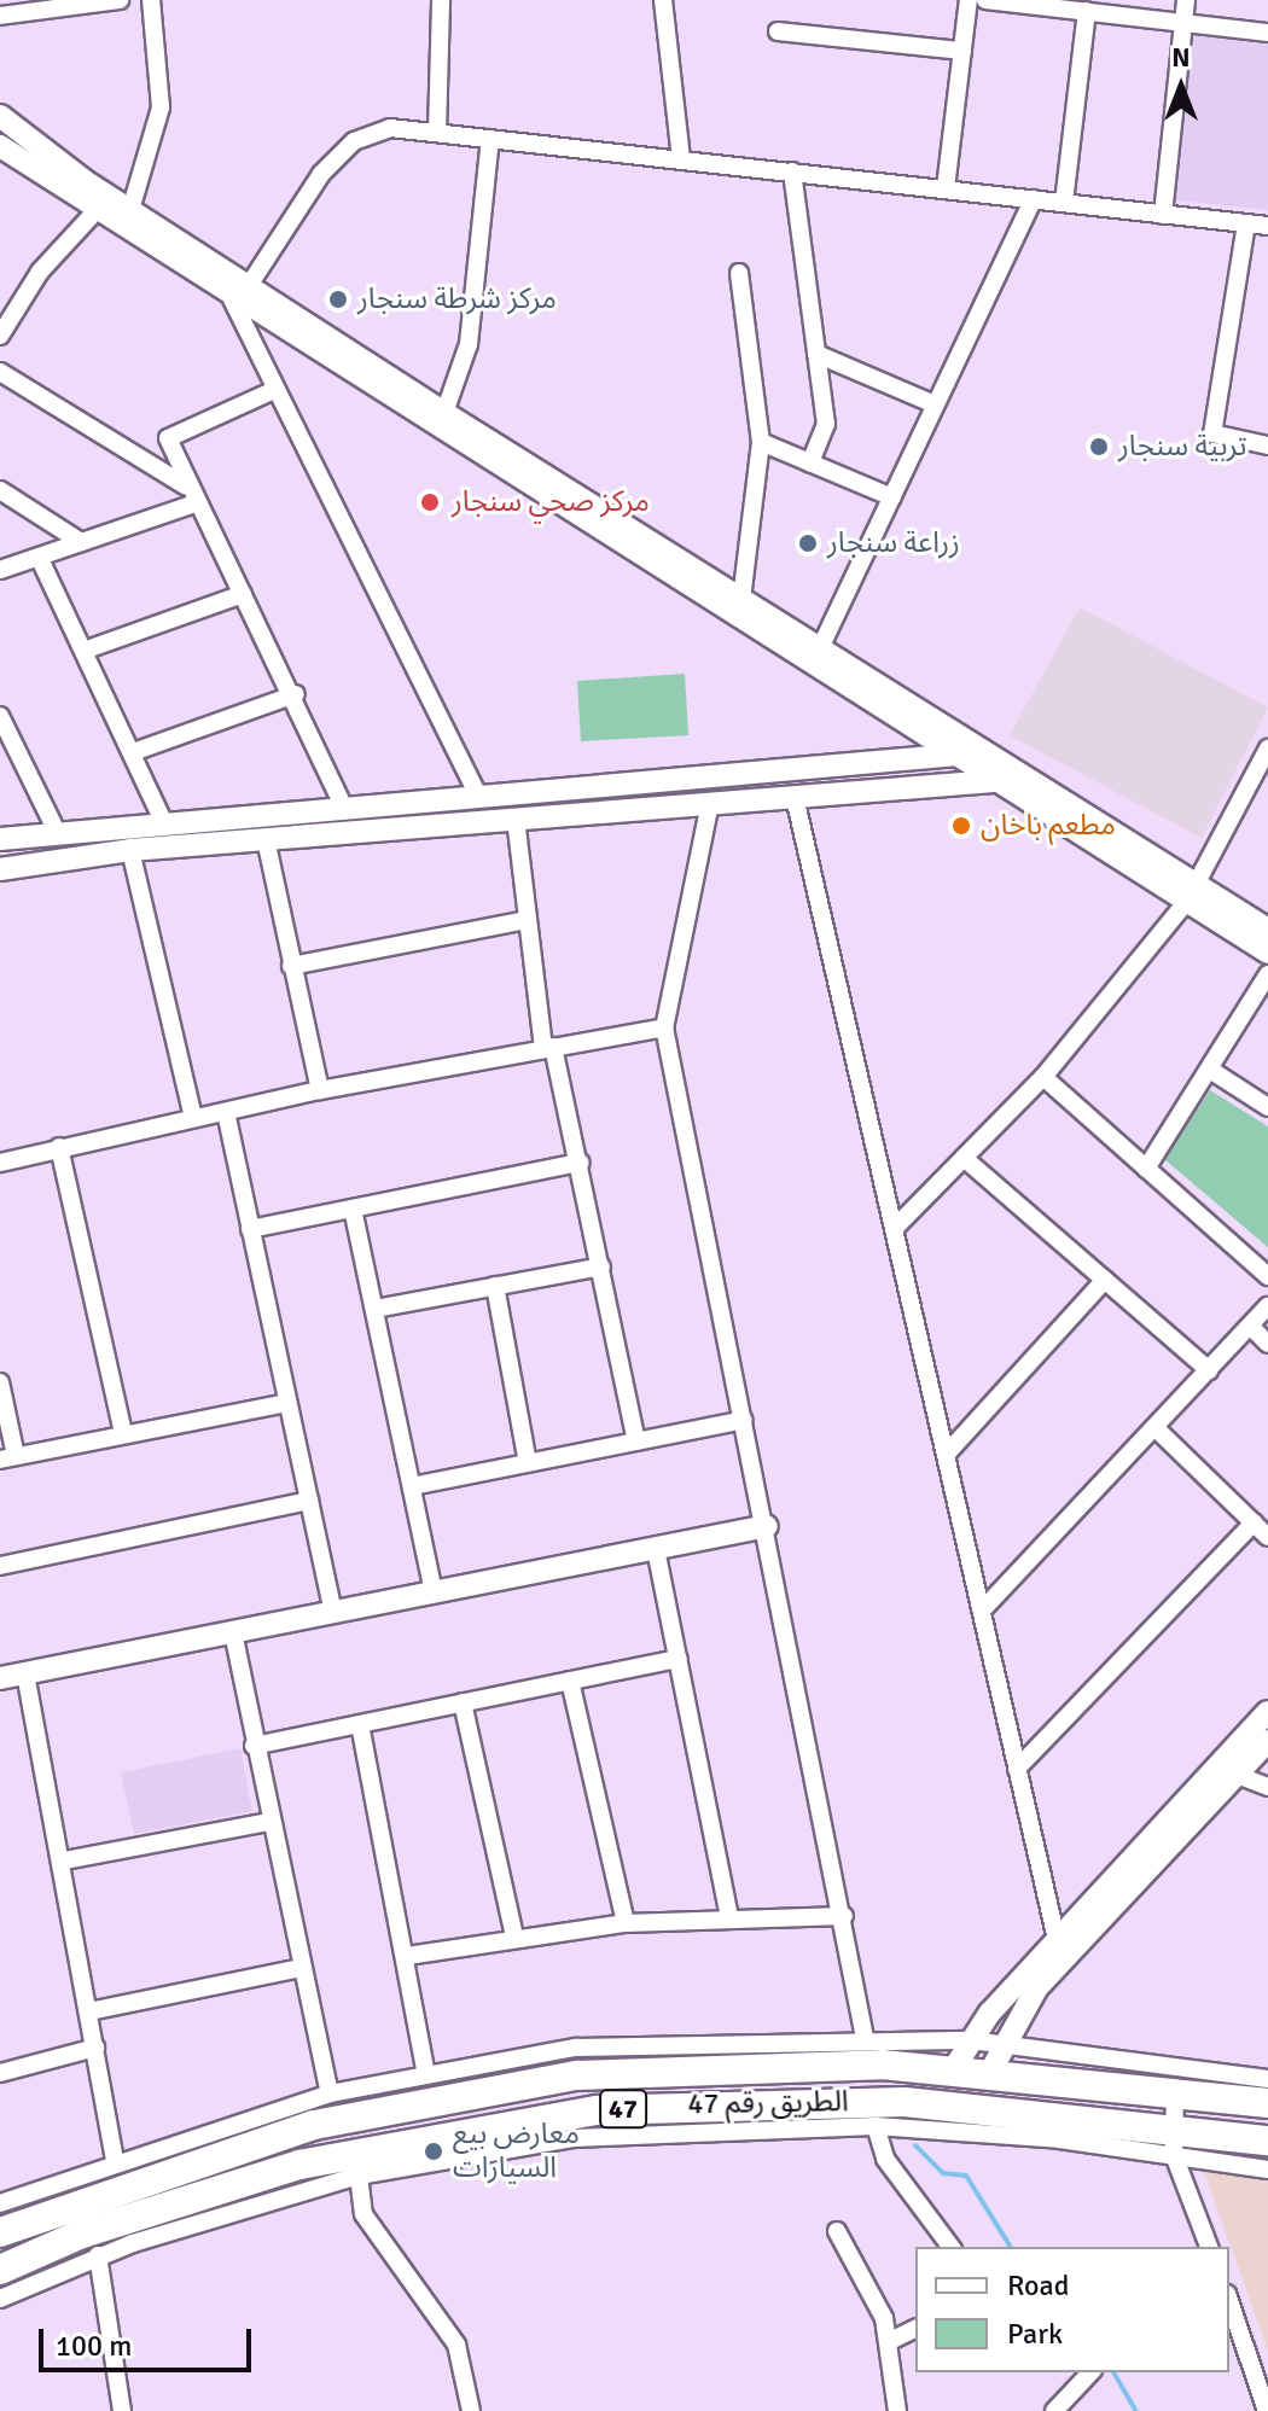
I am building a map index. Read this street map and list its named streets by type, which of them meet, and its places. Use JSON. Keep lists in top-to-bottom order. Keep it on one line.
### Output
{"streets":{"highway":["الطريق رقم 47","47"]},"places":["مركز شرطة سنجار","تربية سنجار","مركز صحي سنجار","زراعة سنجار","مطعم باخان","معارض بيع السيارات"],"legend":["Road","Park"],"scale_bar":"100 m","north":"top"}
